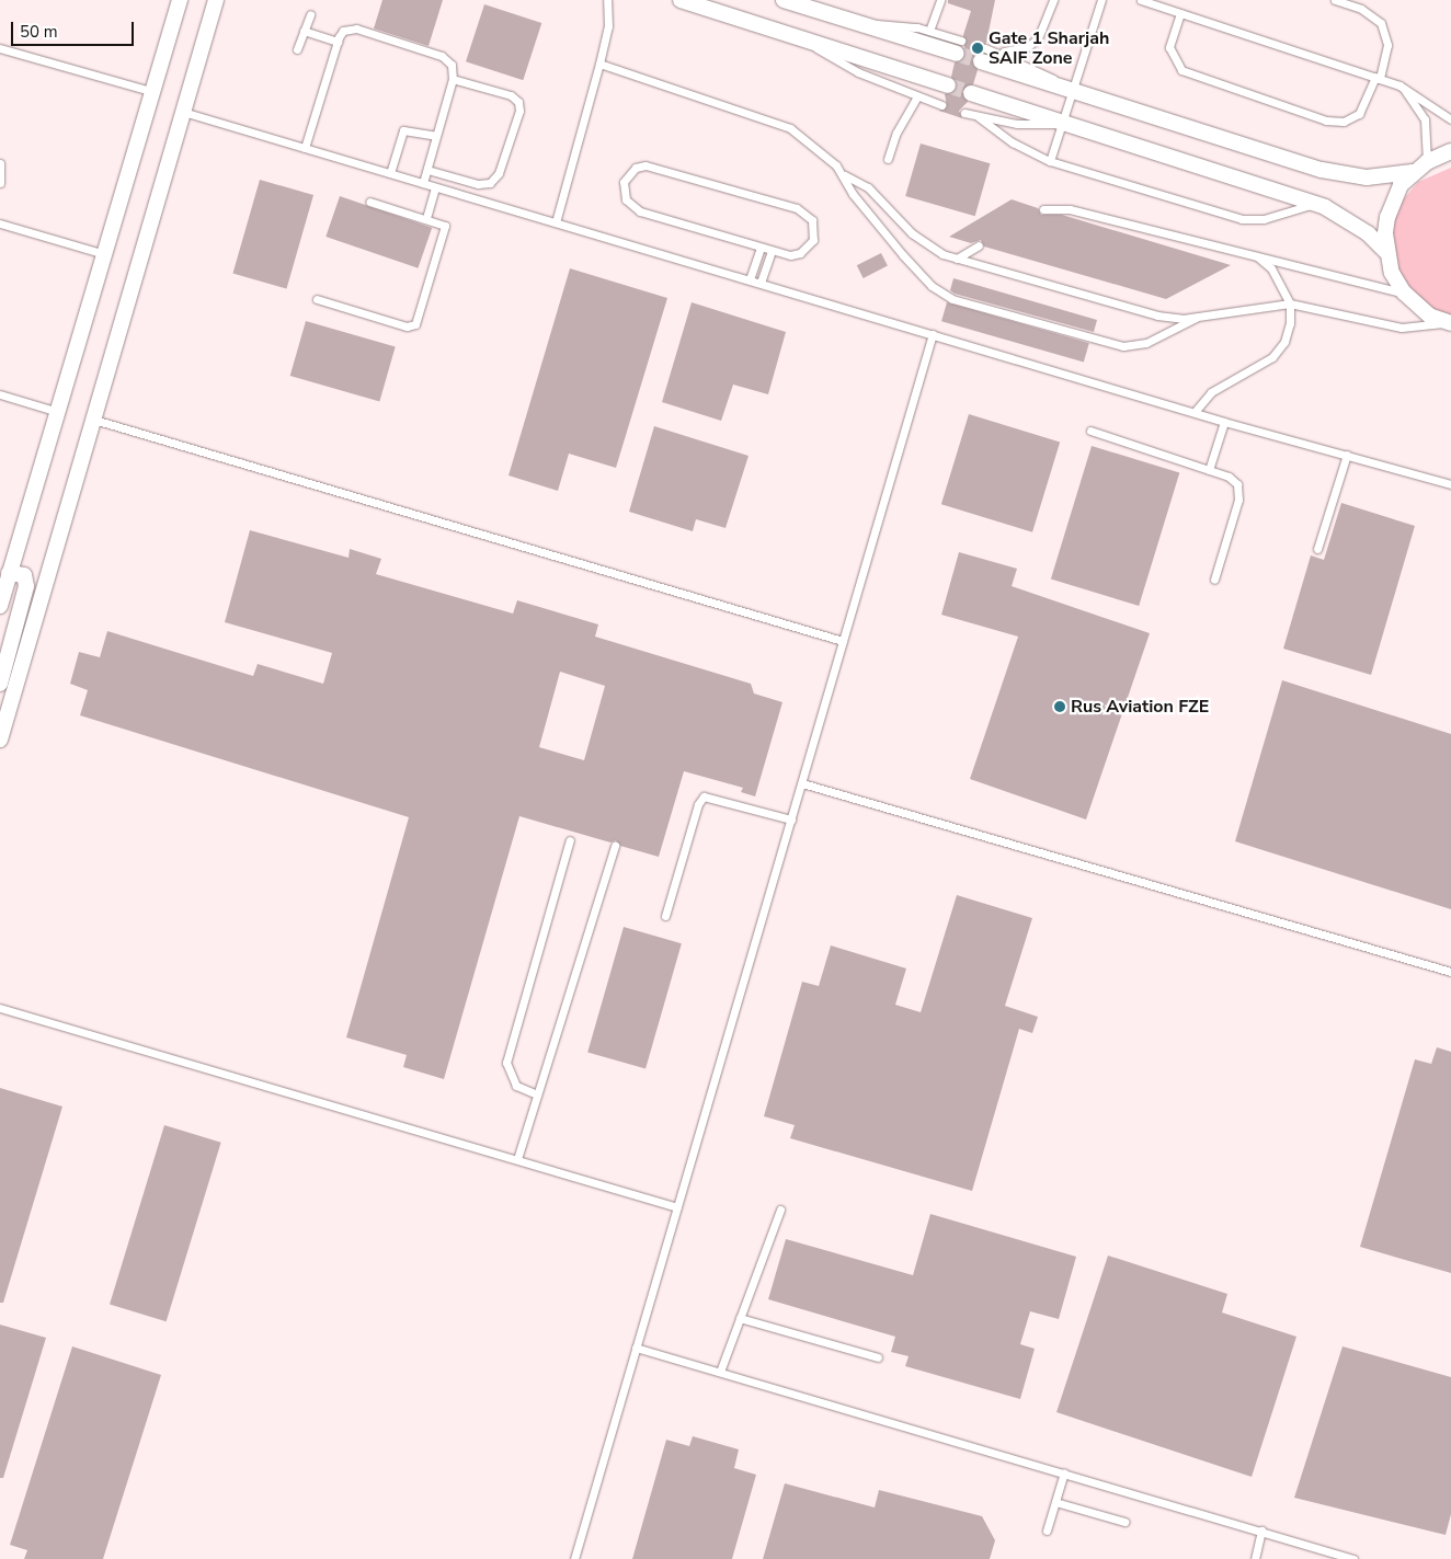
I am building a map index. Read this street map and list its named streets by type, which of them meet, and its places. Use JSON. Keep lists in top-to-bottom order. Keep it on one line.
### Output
{"places":["Gate 1 Sharjah SAIF Zone","Rus Aviation FZE"],"scale_bar":"50 m"}
